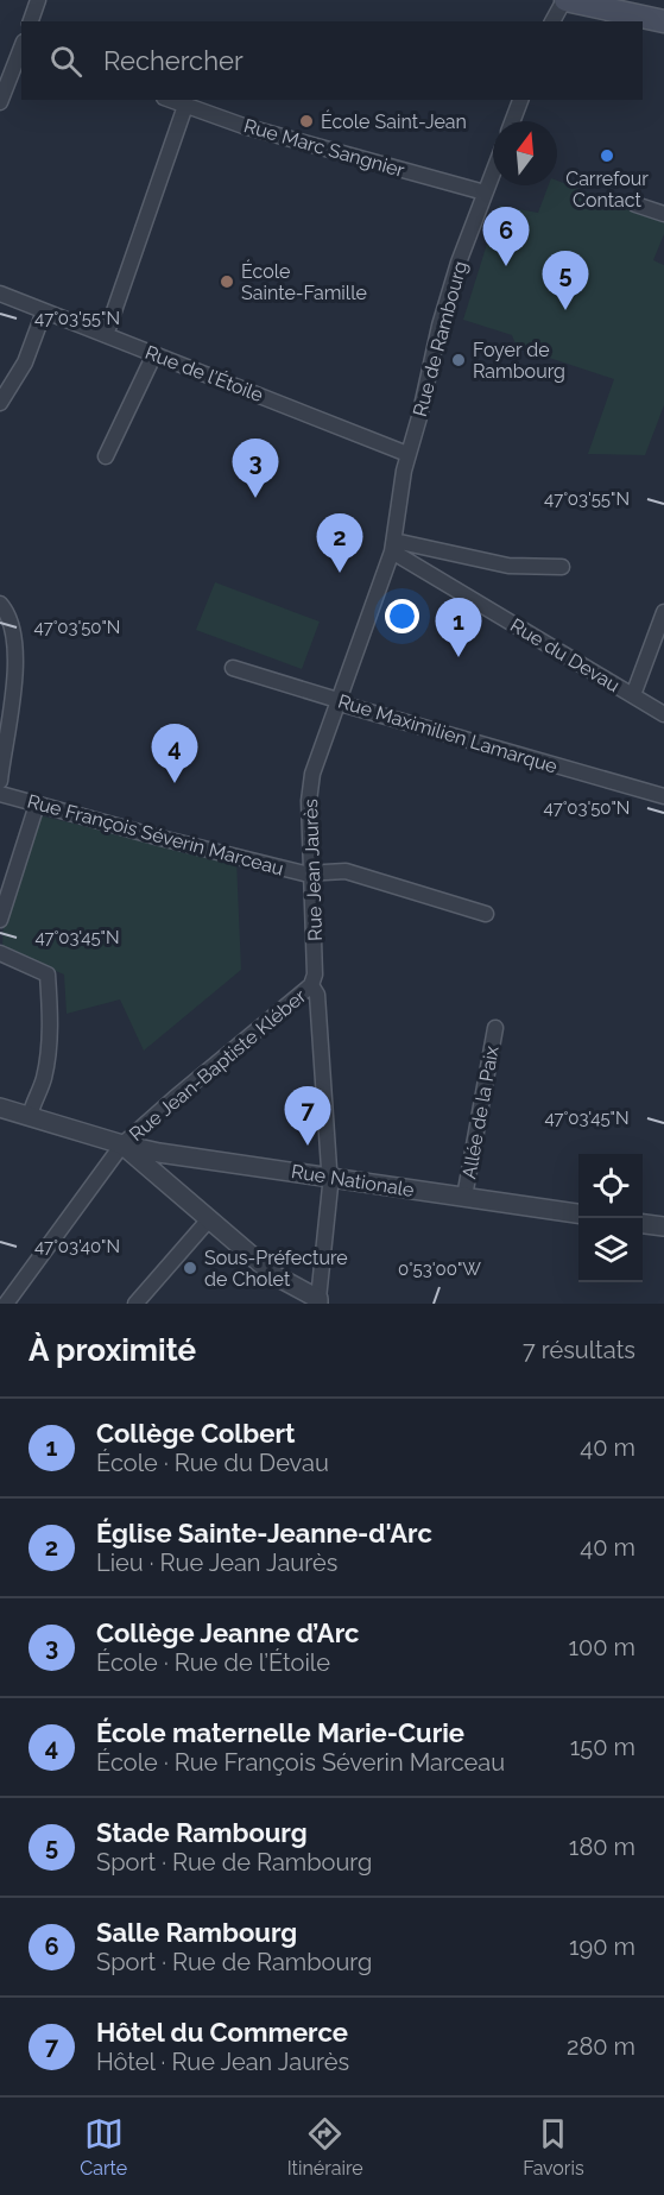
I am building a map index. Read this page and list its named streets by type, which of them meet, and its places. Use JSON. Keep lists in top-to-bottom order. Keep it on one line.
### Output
{"streets":{"street":["Rue Marc Sangnier","Rue de Rambourg","Rue de l’Étoile","Rue du Devau","Rue Maximilien Lamarque","Rue François Séverin Marceau","Rue Jean Jaurès","Rue Jean-Baptiste Kléber","Allée de la Paix","Rue Nationale"]},"crossings":[["Rue Marc Sangnier","Rue de Rambourg"],["Rue de Rambourg","Rue de l’Étoile"],["Rue de Rambourg","Rue Jean Jaurès"],["Rue de l’Étoile","Rue Jean Jaurès"],["Rue du Devau","Rue Jean Jaurès"],["Rue Maximilien Lamarque","Rue Jean Jaurès"],["Rue François Séverin Marceau","Rue Jean Jaurès"],["Rue Jean Jaurès","Rue Jean-Baptiste Kléber"],["Rue Jean Jaurès","Rue Nationale"],["Rue Jean-Baptiste Kléber","Rue Nationale"],["Allée de la Paix","Rue Nationale"]],"places":["École Saint-Jean","Carrefour Contact","École Sainte-Famille","Foyer de Rambourg","Sous-Préfecture de Cholet"],"north":"top","page":{"search":"Rechercher","pins":["6","5","3","2","1","4","7"],"heading":["À proximité","7 résultats"],"list":[{"mark":"1","name":"Collège Colbert","note":"École · Rue du Devau","value":"40 m"},{"mark":"2","name":"Église Sainte-Jeanne-d'Arc","note":"Lieu · Rue Jean Jaurès","value":"40 m"},{"mark":"3","name":"Collège Jeanne d’Arc","note":"École · Rue de l’Étoile","value":"100 m"},{"mark":"4","name":"École maternelle Marie-Curie","note":"École · Rue François Séverin Marceau","value":"150 m"},{"mark":"5","name":"Stade Rambourg","note":"Sport · Rue de Rambourg","value":"180 m"},{"mark":"6","name":"Salle Rambourg","note":"Sport · Rue de Rambourg","value":"190 m"},{"mark":"7","name":"Hôtel du Commerce","note":"Hôtel · Rue Jean Jaurès","value":"280 m"}],"nav":["Carte","Itinéraire","Favoris"]},"coordinates":["47°03'55\"N","47°03'50\"N","47°03'45\"N","47°03'40\"N","0°53'00\"W"]}
